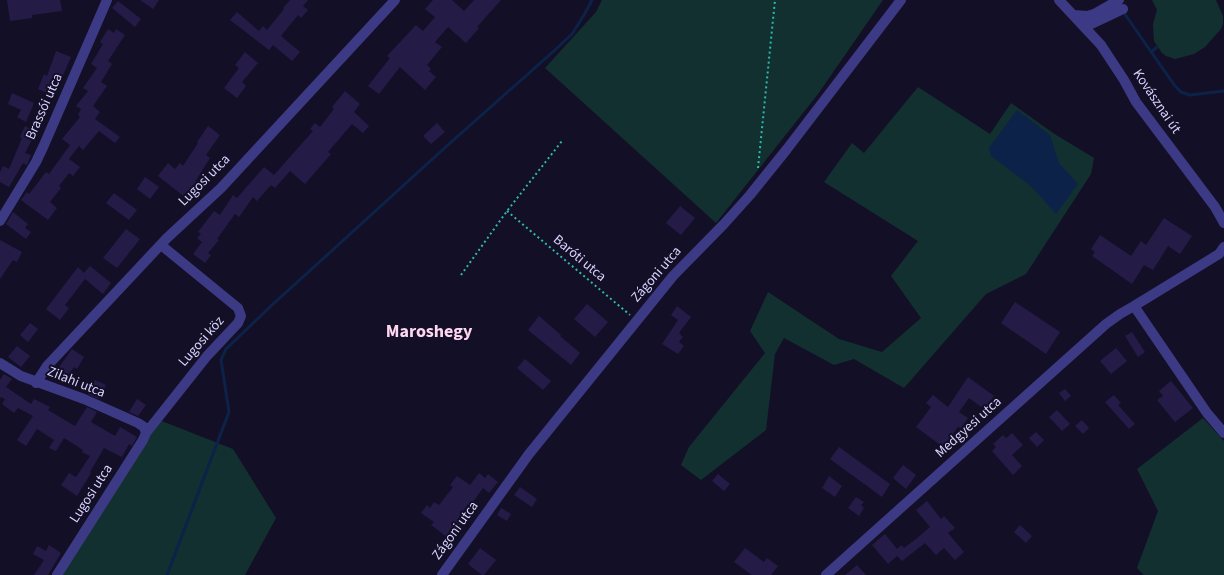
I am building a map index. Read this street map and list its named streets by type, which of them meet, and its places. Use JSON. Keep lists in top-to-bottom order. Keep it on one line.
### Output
{"streets":{"street":["Kovásznai út","Brassói utca","Lugosi utca","Zágoni utca","Lugosi köz","Zilahi utca","Medgyesi utca"],"path":["Baróti utca"]},"crossings":[["Lugosi utca","Lugosi köz"],["Lugosi utca","Zilahi utca"],["Baróti utca","Zágoni utca"],["Lugosi köz","Zilahi utca"]],"districts":["Maroshegy"]}
